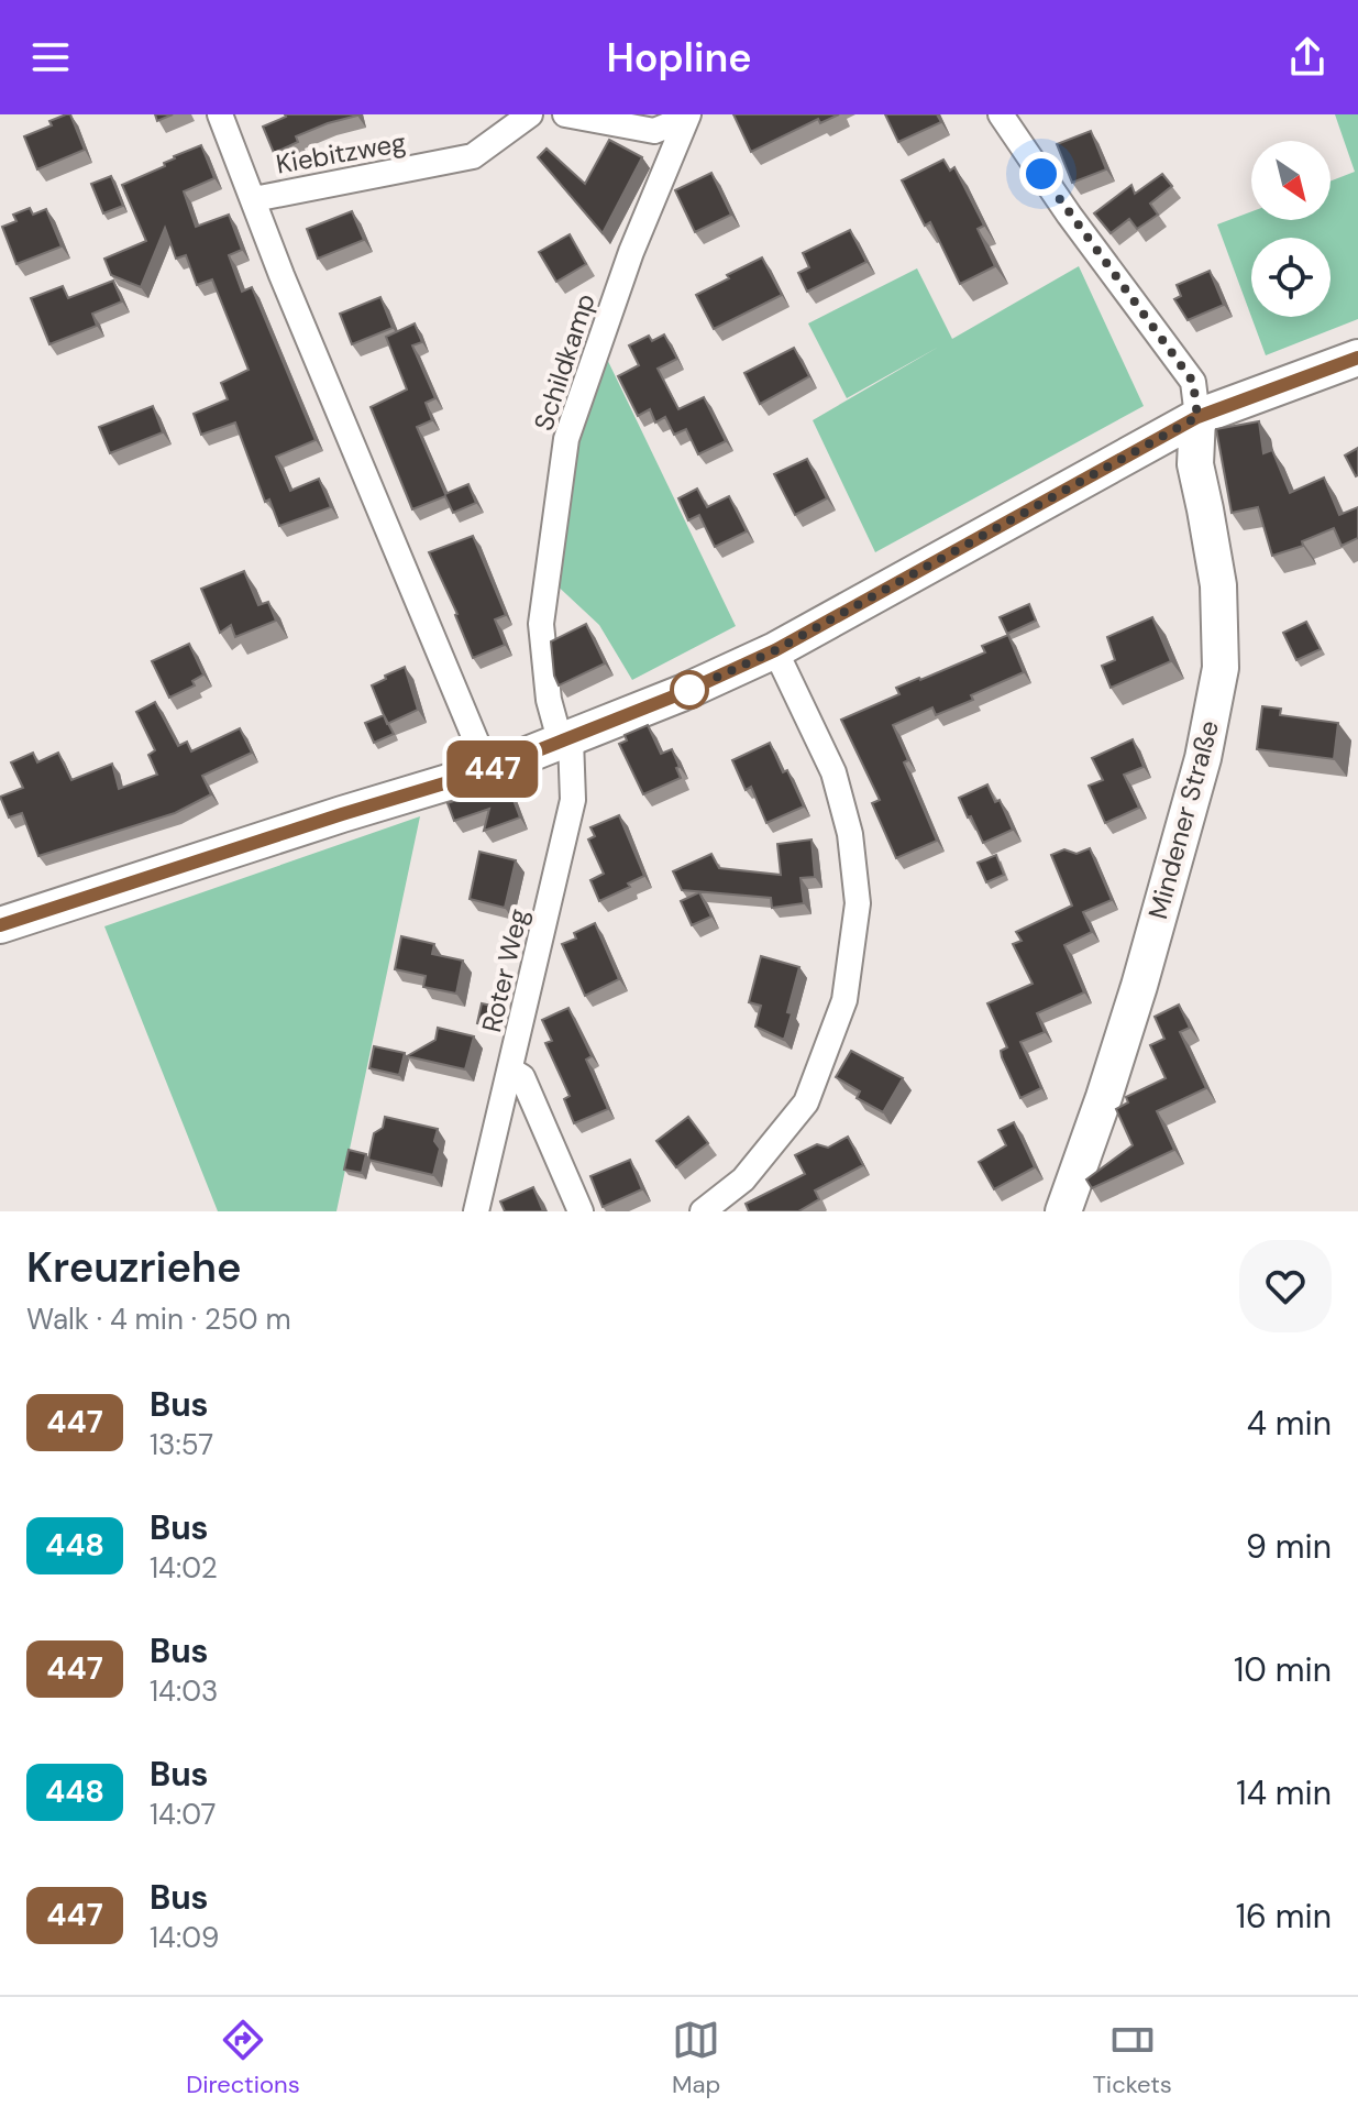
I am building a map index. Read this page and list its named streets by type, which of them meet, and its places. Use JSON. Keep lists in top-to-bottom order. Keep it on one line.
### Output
{"streets":{"main road":["Mindener Straße"],"street":["Kiebitzweg","Schildkamp","Roter Weg"]},"crossings":[["Schildkamp","Roter Weg"]],"lines":["bus line 447"],"north":"bottom right","page":{"header":"Hopline","on_map":"447","heading":["Kreuzriehe","Walk · 4 min · 250 m"],"list":[{"mark":"447","name":"Bus","note":"13:57","value":"4 min"},{"mark":"448","name":"Bus","note":"14:02","value":"9 min"},{"mark":"447","name":"Bus","note":"14:03","value":"10 min"},{"mark":"448","name":"Bus","note":"14:07","value":"14 min"},{"mark":"447","name":"Bus","note":"14:09","value":"16 min"}],"tabs":["Directions","Map","Tickets"]}}
